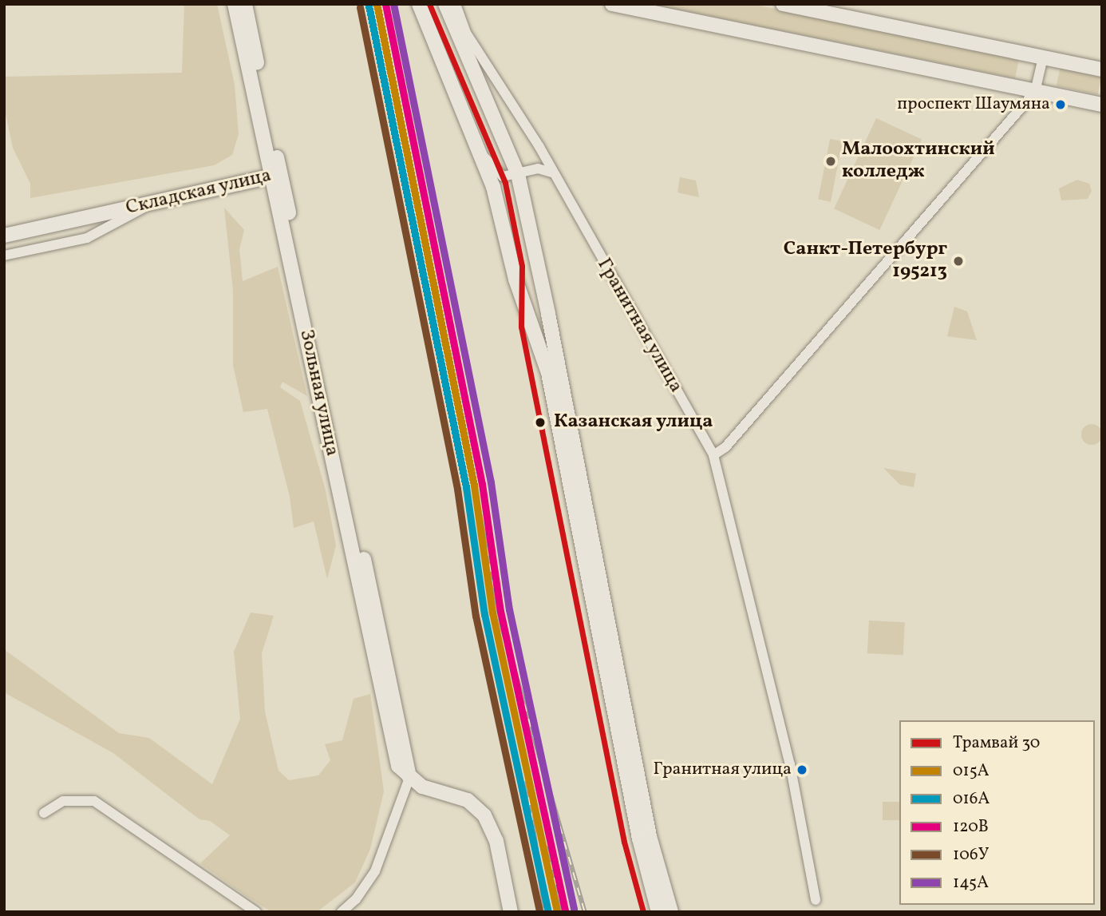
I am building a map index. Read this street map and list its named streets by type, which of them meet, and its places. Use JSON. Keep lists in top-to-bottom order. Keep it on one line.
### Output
{"streets":{"street":["Складская улица","Гранитная улица","Зольная улица"]},"crossings":[["Складская улица","Зольная улица"]],"places":["проспект Шаумяна","Малоохтинский колледж","Санкт-Петербург 195213","Казанская улица","Гранитная улица"],"lines":["tram line 30","transit line 015А","transit line 120В","transit line 145А","transit line 016А","transit line 106У"],"legend":["Трамвай 30","015А","016А","120В","106У","145А"]}
